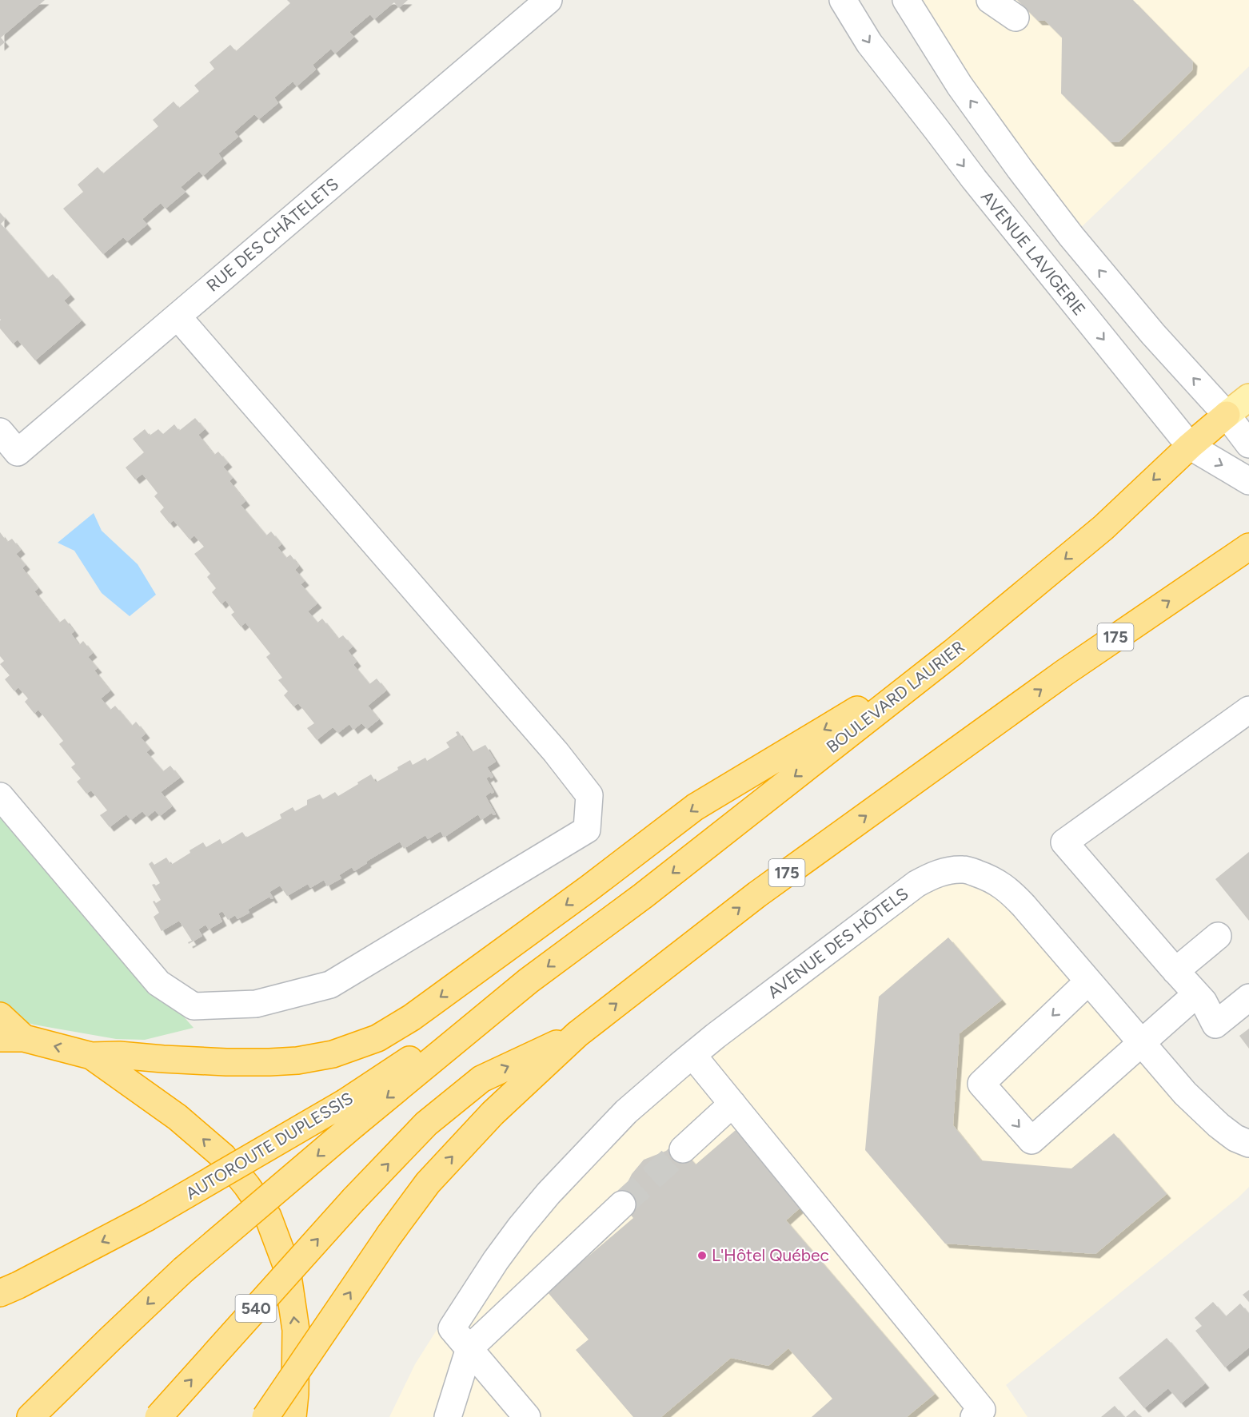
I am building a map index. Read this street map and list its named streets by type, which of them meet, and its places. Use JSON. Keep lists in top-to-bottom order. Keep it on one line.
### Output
{"streets":{"highway":["175","BOULEVARD LAURIER","AUTOROUTE DUPLESSIS","540"],"street":["RUE DES CHÂTELETS","AVENUE LAVIGERIE","AVENUE DES HÔTELS"]},"crossings":[["AVENUE LAVIGERIE","BOULEVARD LAURIER"],["175","540"],["BOULEVARD LAURIER","AUTOROUTE DUPLESSIS"]],"places":["L'Hôtel Québec"]}
